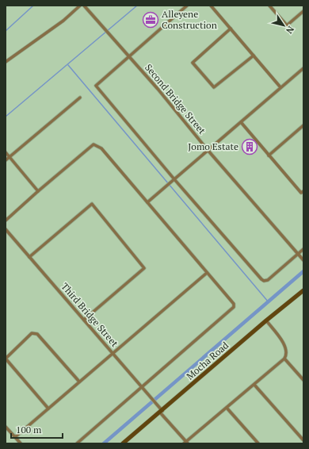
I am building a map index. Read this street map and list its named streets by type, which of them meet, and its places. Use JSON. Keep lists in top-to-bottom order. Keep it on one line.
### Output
{"streets":{"street":["Second Bridge Street","Third Bridge Street","Mocha Road"]},"crossings":[["Third Bridge Street","Mocha Road"]],"places":{"office":["Alleyene Construction"],"building":["Jomo Estate"]},"scale_bar":"100 m","north":"bottom right"}
